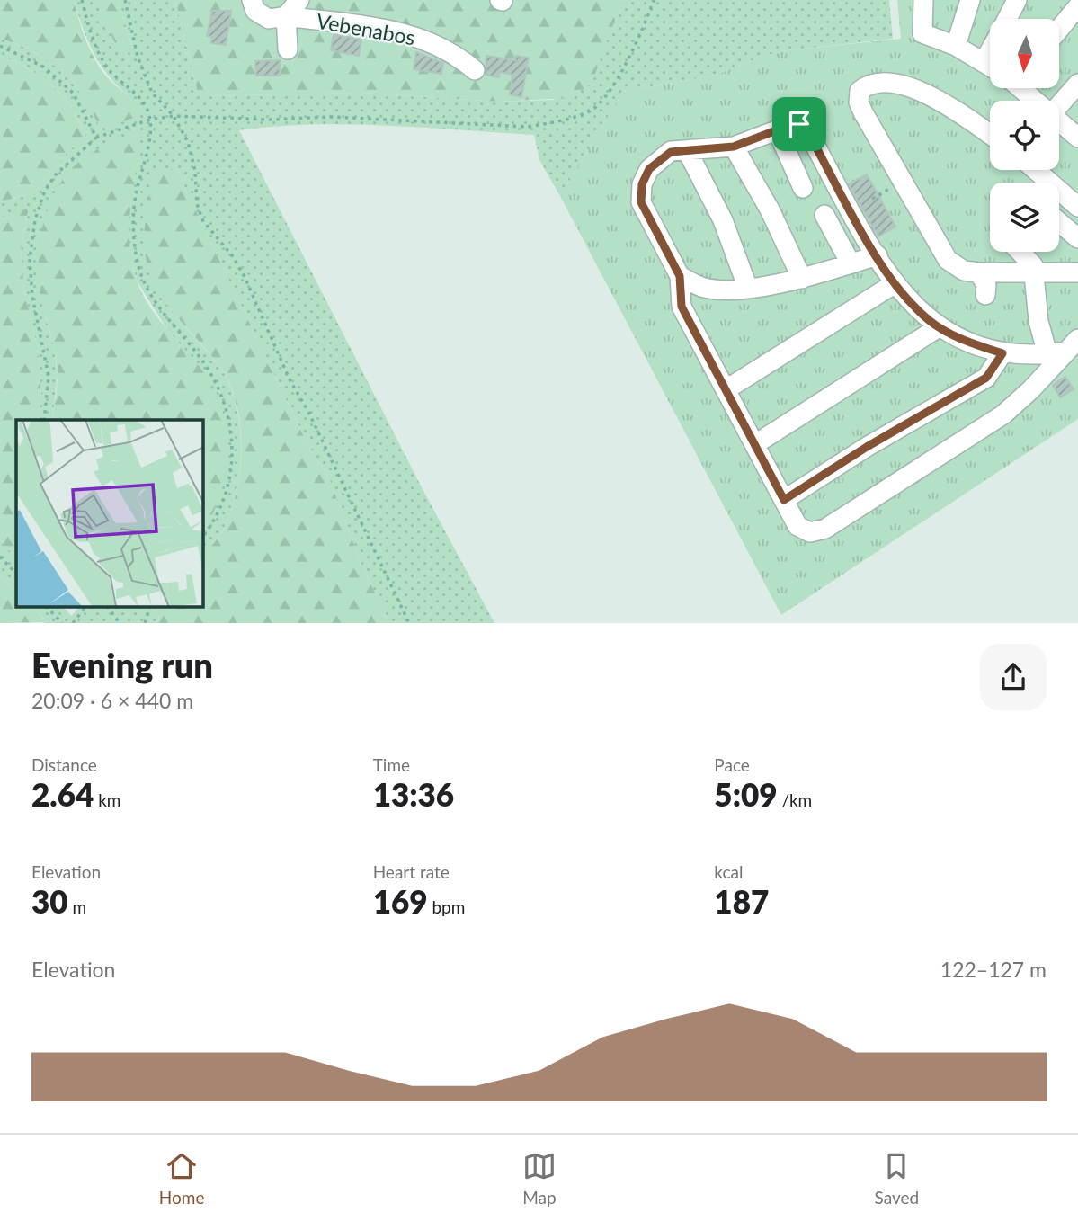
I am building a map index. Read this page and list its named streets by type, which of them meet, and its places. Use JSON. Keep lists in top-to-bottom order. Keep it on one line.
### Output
{"streets":{"street":["Vebenabos"]},"north":"bottom","page":{"heading":["Evening run","20:09 · 6 × 440 m"],"stats":[["Distance","2.64 km"],["Time","13:36"],["Pace","5:09 /km"],["Elevation","30 m"],["Heart rate","169 bpm"],["kcal","187"]],"chart":["Elevation","122–127 m"],"tabs":["Home","Map","Saved"]}}
